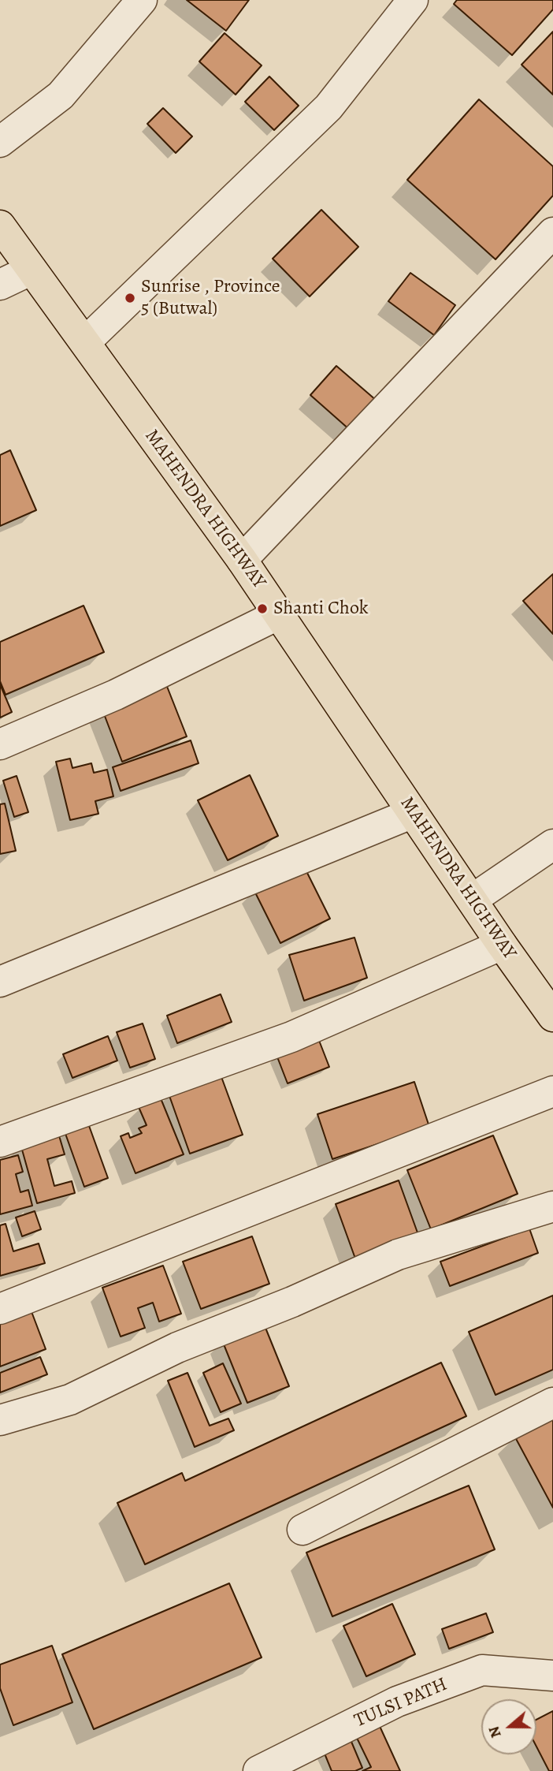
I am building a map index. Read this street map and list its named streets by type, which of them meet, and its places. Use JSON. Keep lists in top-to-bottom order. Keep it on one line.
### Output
{"streets":{"highway":["MAHENDRA HIGHWAY"],"street":["TULSI PATH"]},"places":["Sunrise , Province 5 (Butwal)","Shanti Chok"],"north":"left"}
